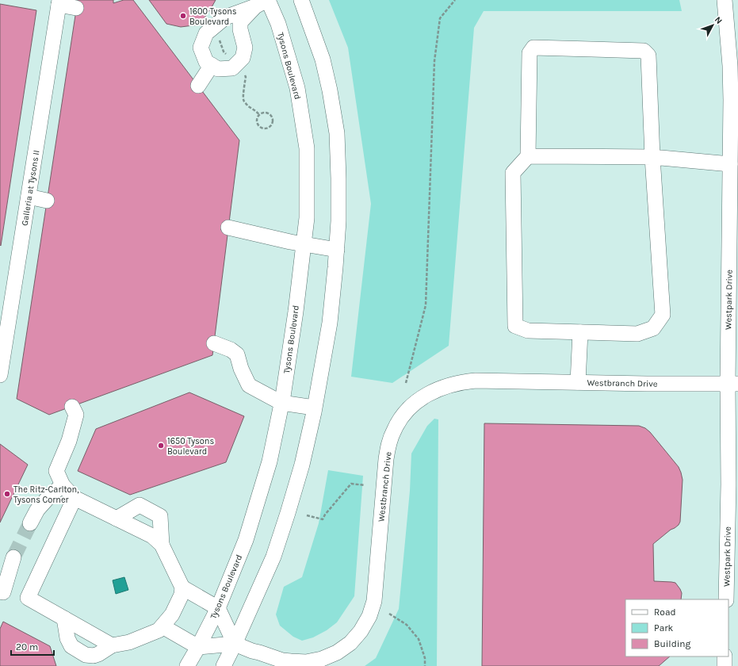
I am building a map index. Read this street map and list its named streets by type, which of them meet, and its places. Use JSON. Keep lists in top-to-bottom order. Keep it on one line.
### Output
{"streets":{"street":["Tysons Boulevard","Galleria at Tysons II","Westpark Drive","Westbranch Drive"]},"crossings":[["Tysons Boulevard","Westbranch Drive"],["Westpark Drive","Westbranch Drive"]],"places":["1600 Tysons Boulevard","1650 Tysons Boulevard","The Ritz-Carlton, Tysons Corner"],"legend":["Road","Park","Building"],"scale_bar":"20 m","north":"top right"}
